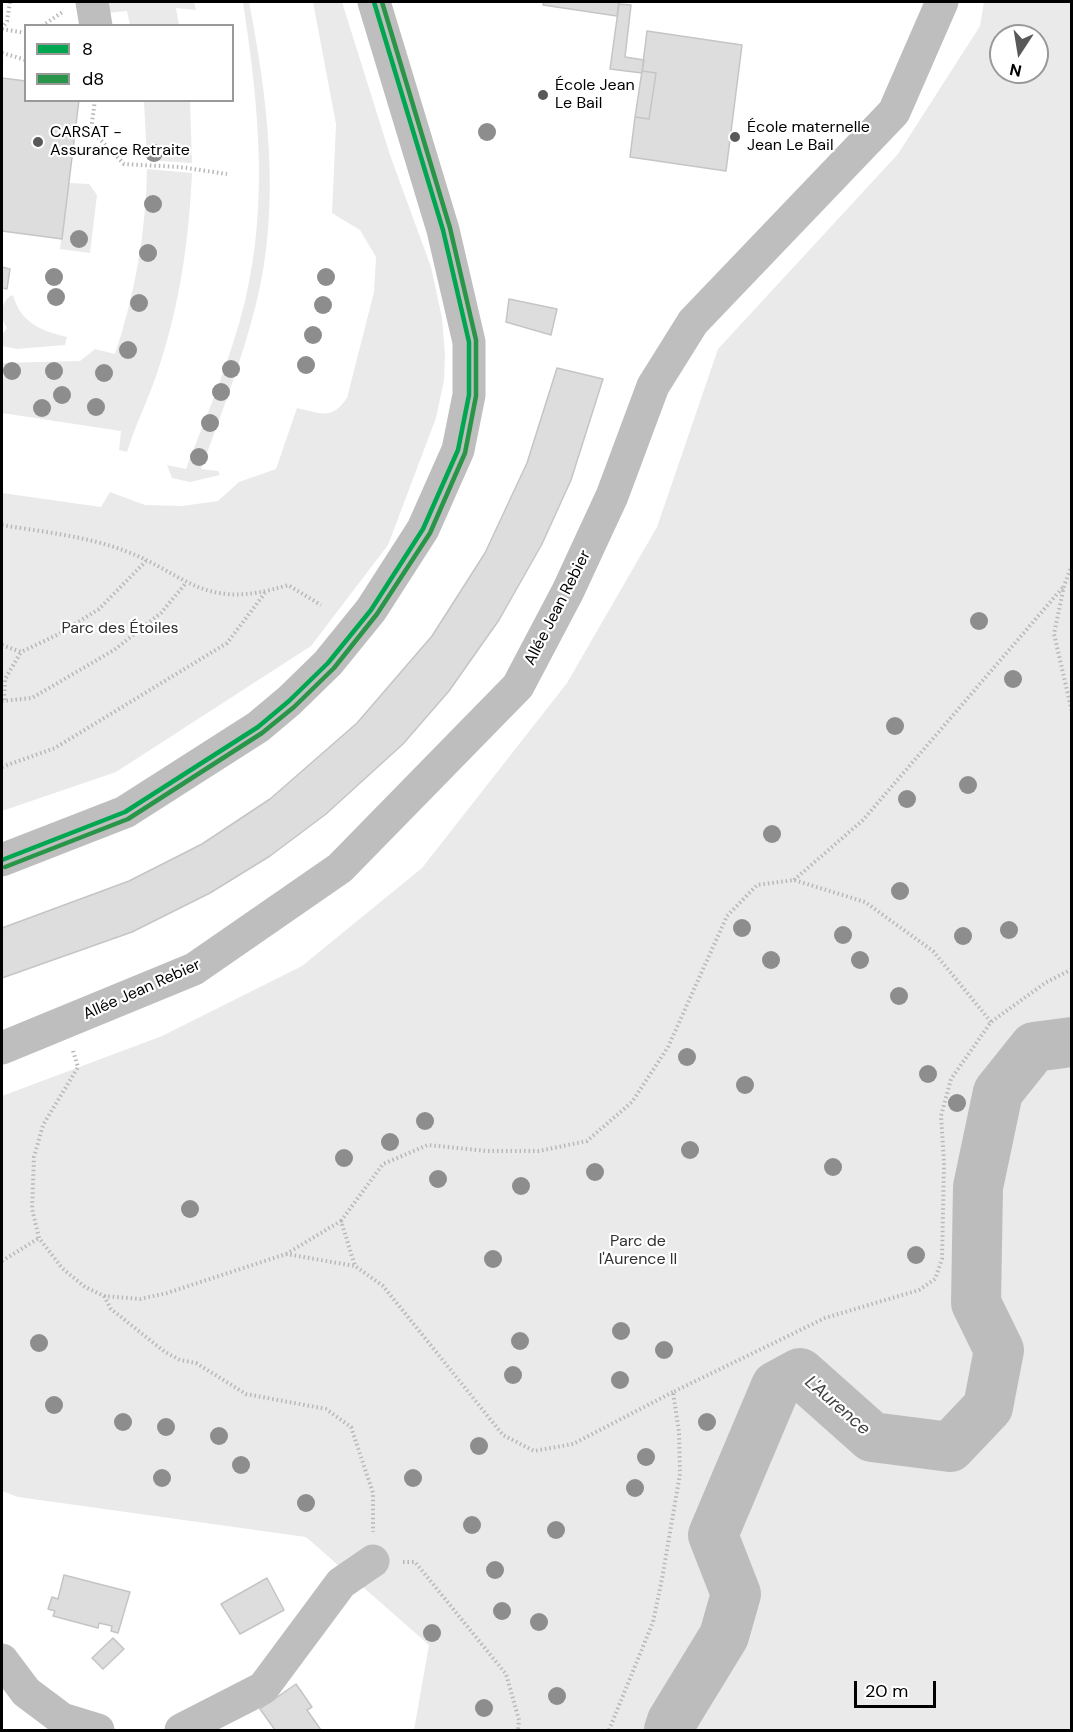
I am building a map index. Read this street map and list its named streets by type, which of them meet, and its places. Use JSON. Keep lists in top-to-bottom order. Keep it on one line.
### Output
{"streets":{"street":["Allée Jean Rebier"]},"water":["L'Aurence"],"parks":["Parc des Étoiles","Parc de l'Aurence II"],"places":["École Jean Le Bail","École maternelle Jean Le Bail","CARSAT - Assurance Retraite"],"lines":["transit line 8","transit line d8"],"legend":["8","d8"],"scale_bar":"20 m","north":"bottom"}
